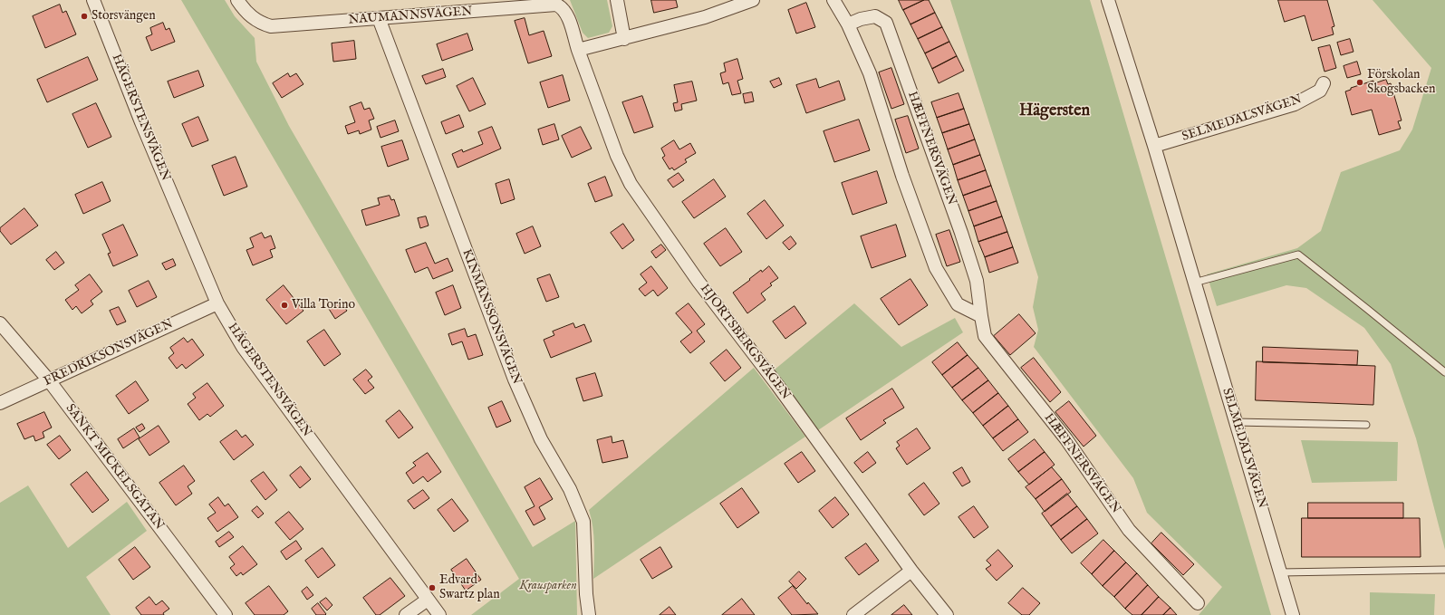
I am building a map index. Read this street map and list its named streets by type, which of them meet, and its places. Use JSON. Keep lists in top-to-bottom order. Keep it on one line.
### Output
{"streets":{"street":["NAUMANNSVÄGEN","HÄGERSTENSVÄGEN","SELMEDALSVÄGEN","HÆFFNERSVÄGEN","KINMANSSONSVÄGEN","HJORTSBERGSVÄGEN","FREDRIKSONSVÄGEN","SANKT MICKELSGATAN"]},"crossings":[["NAUMANNSVÄGEN","KINMANSSONSVÄGEN"],["NAUMANNSVÄGEN","HJORTSBERGSVÄGEN"],["HÄGERSTENSVÄGEN","FREDRIKSONSVÄGEN"],["FREDRIKSONSVÄGEN","SANKT MICKELSGATAN"]],"districts":["Hägersten"],"parks":["Krausparken"],"places":["Storsvängen","Förskolan Skogsbacken","Villa Torino","Edvard Swartz plan"]}
